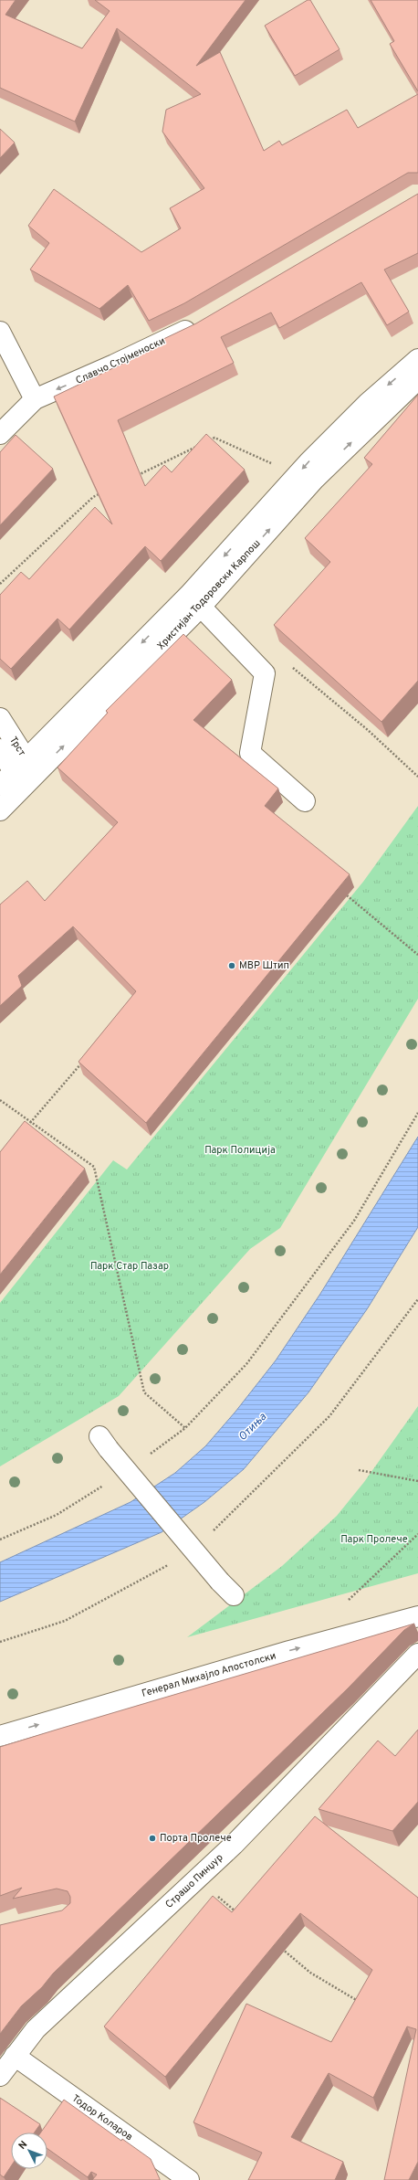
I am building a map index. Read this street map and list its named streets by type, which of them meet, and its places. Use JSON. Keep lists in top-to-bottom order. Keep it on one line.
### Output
{"streets":{"street":["Славчо Стојменоски","Христијан Тодоровски Карпош","Трст","Генерал Михајло Апостолски","Страшо Пинџур","Тодор Коларов"]},"crossings":[["Христијан Тодоровски Карпош","Трст"],["Страшо Пинџур","Тодор Коларов"]],"one_way":["Славчо Стојменоски","Генерал Михајло Апостолски"],"water":["Отиња"],"parks":["Парк Полиција","Парк Стар Пазар","Парк Пролече"],"places":["МВР Штип","Порта Пролече"],"north":"top left"}
